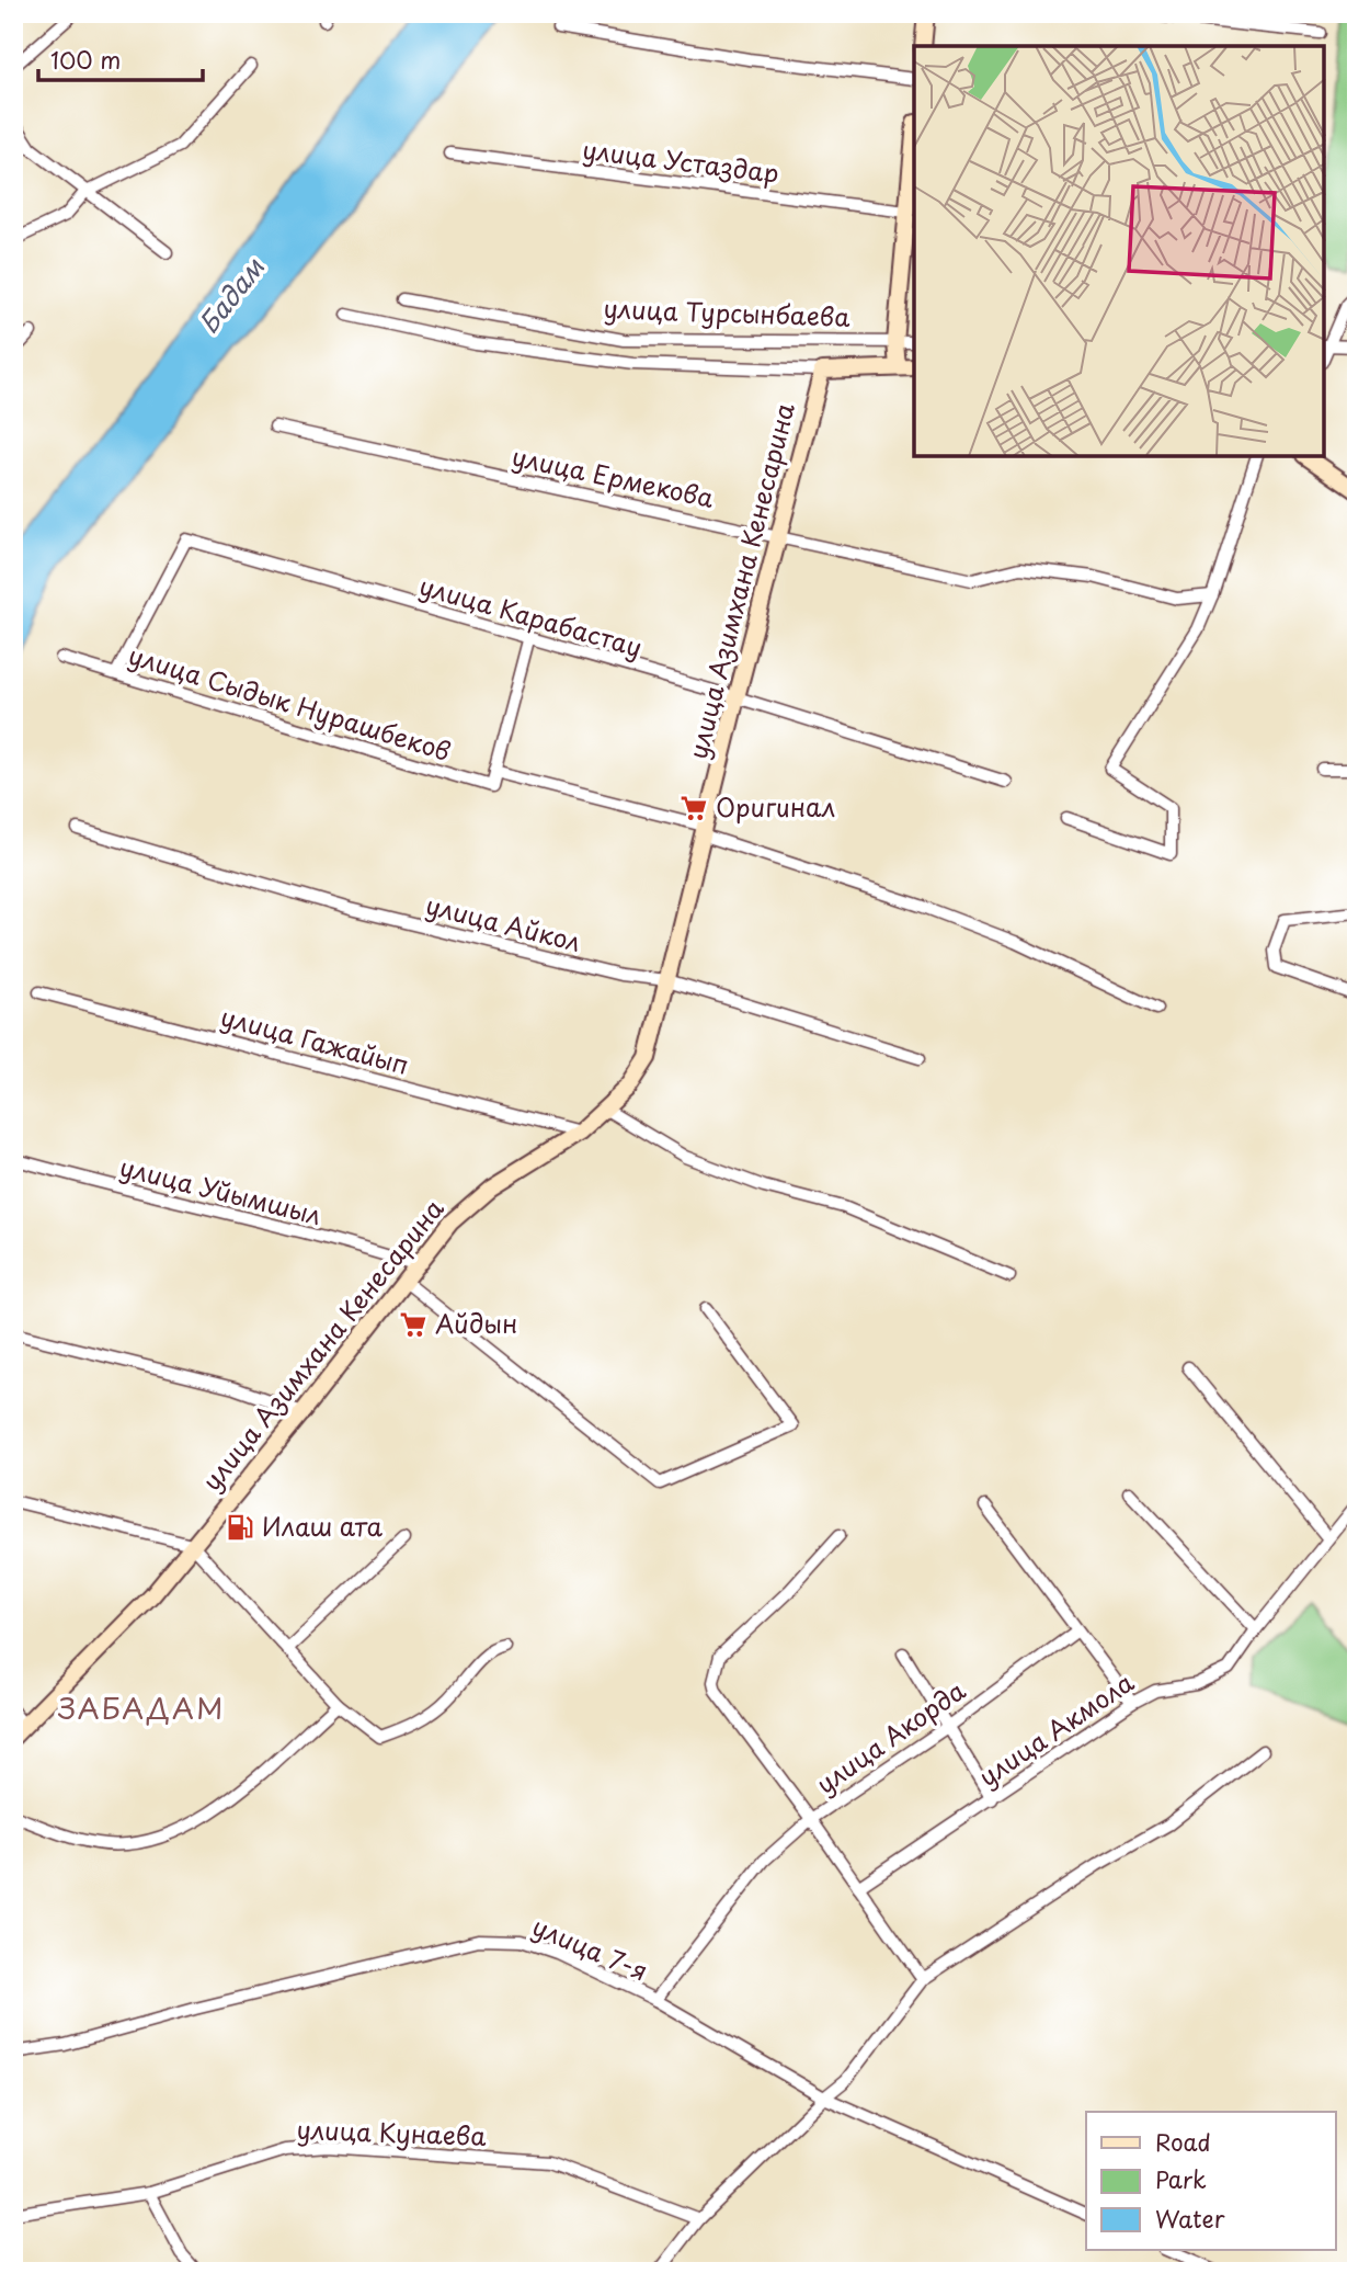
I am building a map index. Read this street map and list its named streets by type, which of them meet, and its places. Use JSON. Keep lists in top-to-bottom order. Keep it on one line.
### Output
{"streets":{"street":["улица Устаздар","улица Турсынбаева","улица Ермекова","улица Азимхана Кенесарина","улица Карабастау","улица Сыдык Нурашбеков","улица Айкол","улица Гажайып","улица Уйымшыл","улица Акмола","улица Акорда","улица 7-я","улица Кунаева"]},"crossings":[["улица Турсынбаева","улица Азимхана Кенесарина"],["улица Ермекова","улица Азимхана Кенесарина"],["улица Азимхана Кенесарина","улица Карабастау"],["улица Азимхана Кенесарина","улица Айкол"],["улица Азимхана Кенесарина","улица Гажайып"],["улица Азимхана Кенесарина","улица Уйымшыл"],["улица Карабастау","улица Сыдык Нурашбеков"],["улица Акмола","улица Акорда"]],"districts":["ЗАБАДАМ"],"water":["Бадам"],"places":{"supermarket":["Оригинал","Айдын"],"fuel station":["Илаш ата"]},"legend":["Road","Park","Water"],"scale_bar":"100 m"}
